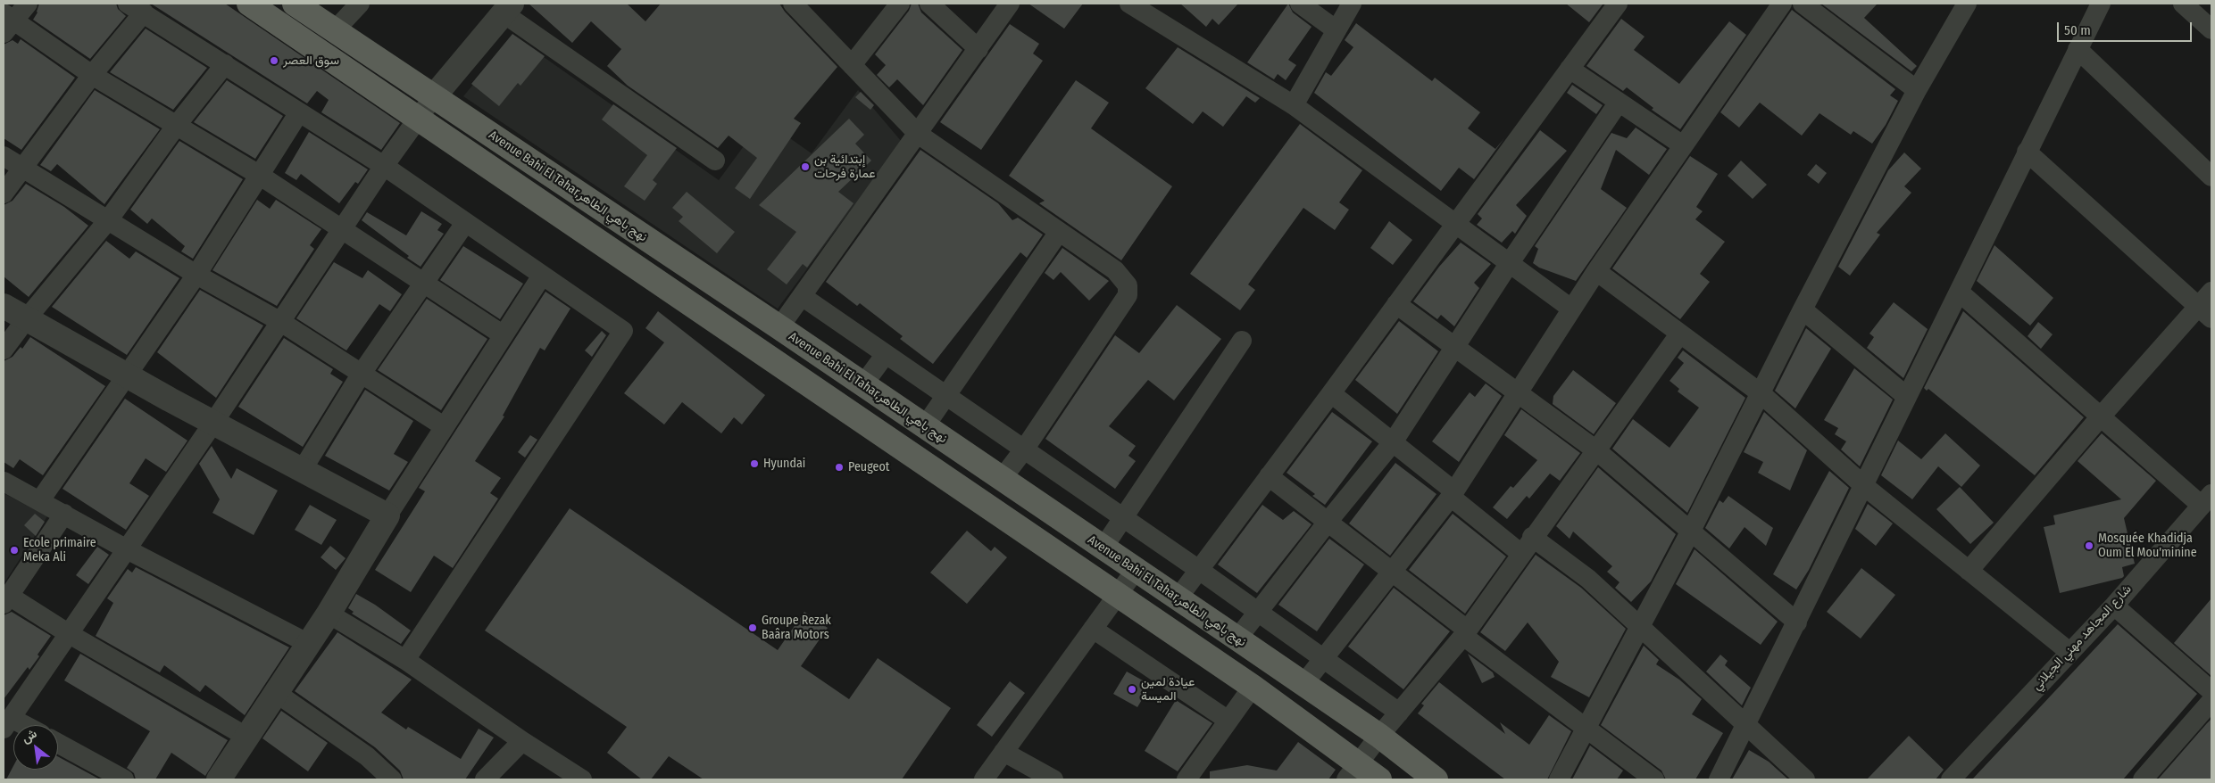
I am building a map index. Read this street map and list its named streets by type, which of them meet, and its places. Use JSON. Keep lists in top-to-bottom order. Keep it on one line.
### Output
{"streets":{"main road":["Avenue Bahi El Tahar,نهج باهي الطاهر"],"street":["شارع المجاهد مهني الجيلاني"]},"places":["سوق العصر","إبتدائية بن عمارة فرحات","Hyundai","Peugeot","Mosquée Khadidja Oum El Mou'minine","Ecole primaire Meka Ali","Groupe Rezak Baâra Motors","عيادة لمين الميسة"],"scale_bar":"50 m","north":"top left"}
